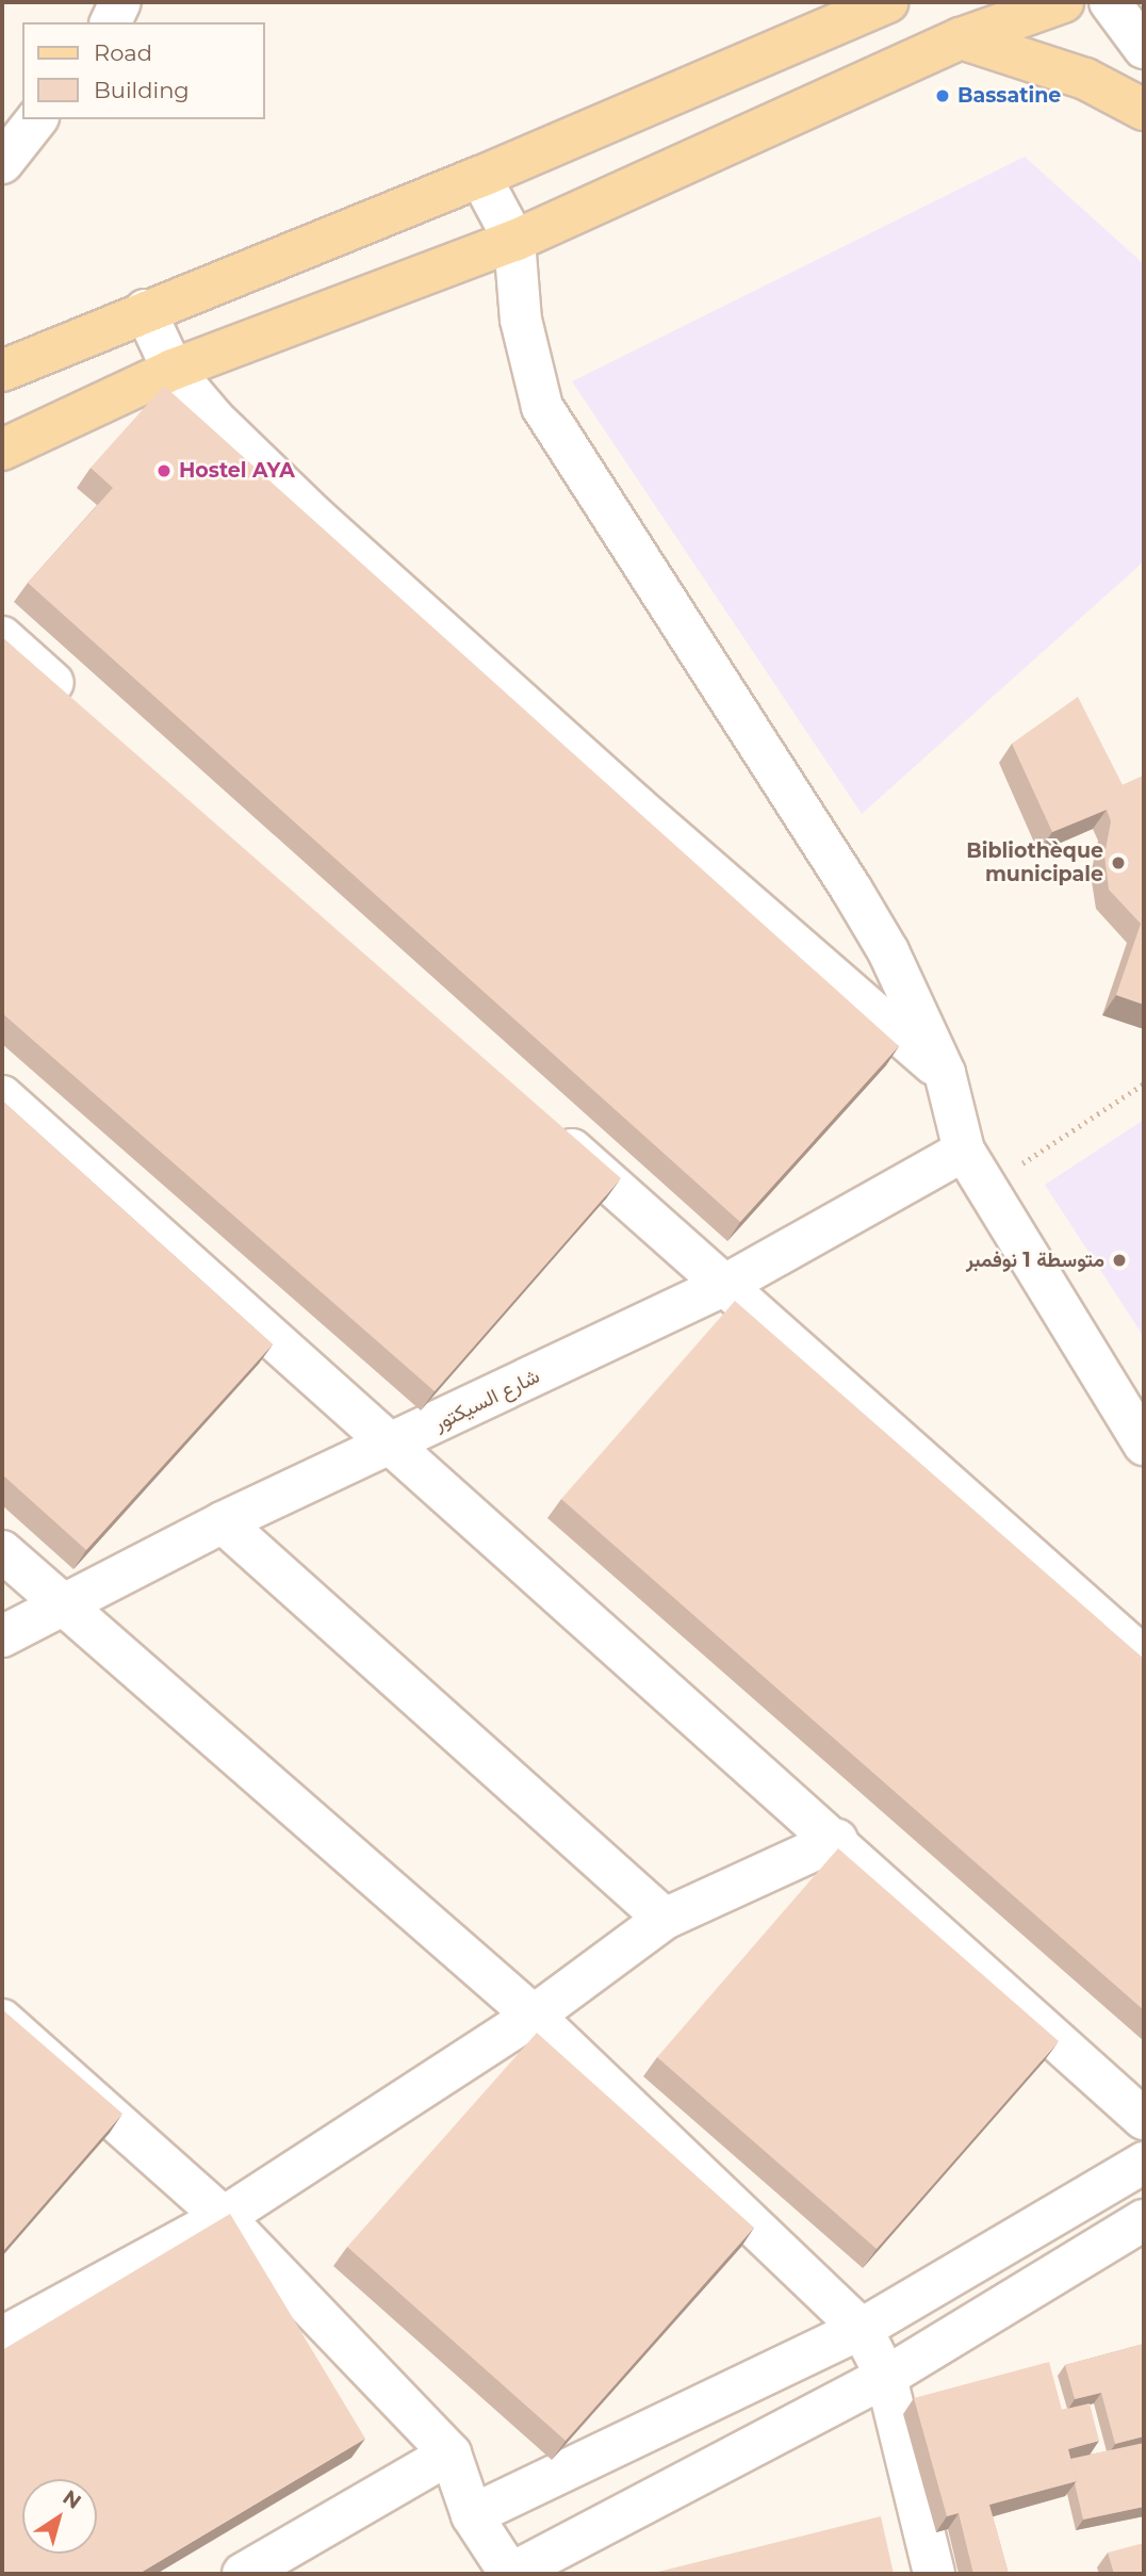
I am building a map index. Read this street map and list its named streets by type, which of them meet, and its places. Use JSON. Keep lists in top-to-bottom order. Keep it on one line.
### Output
{"streets":{"street":["شارع السيكتور"]},"places":["Bassatine","Hostel AYA","Bibliothèque municipale","متوسطة 1 نوفمبر"],"legend":["Road","Building"],"north":"top right"}
